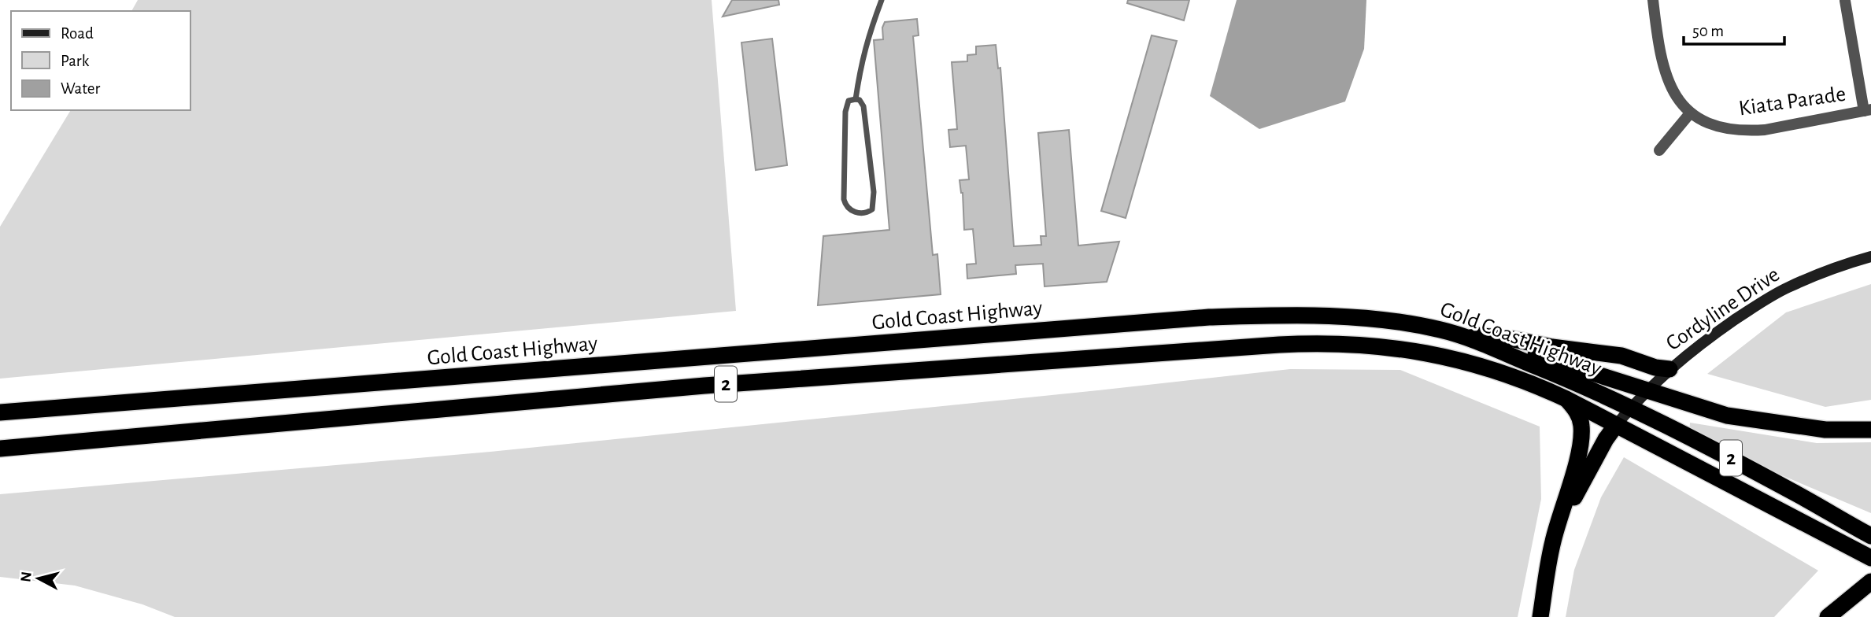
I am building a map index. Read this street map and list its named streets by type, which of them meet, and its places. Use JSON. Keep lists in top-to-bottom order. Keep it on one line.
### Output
{"streets":{"highway":["Gold Coast Highway","2"],"street":["Kiata Parade","Cordyline Drive"]},"crossings":[["Cordyline Drive","Gold Coast Highway"]],"legend":["Road","Park","Water"],"scale_bar":"50 m","north":"left"}
